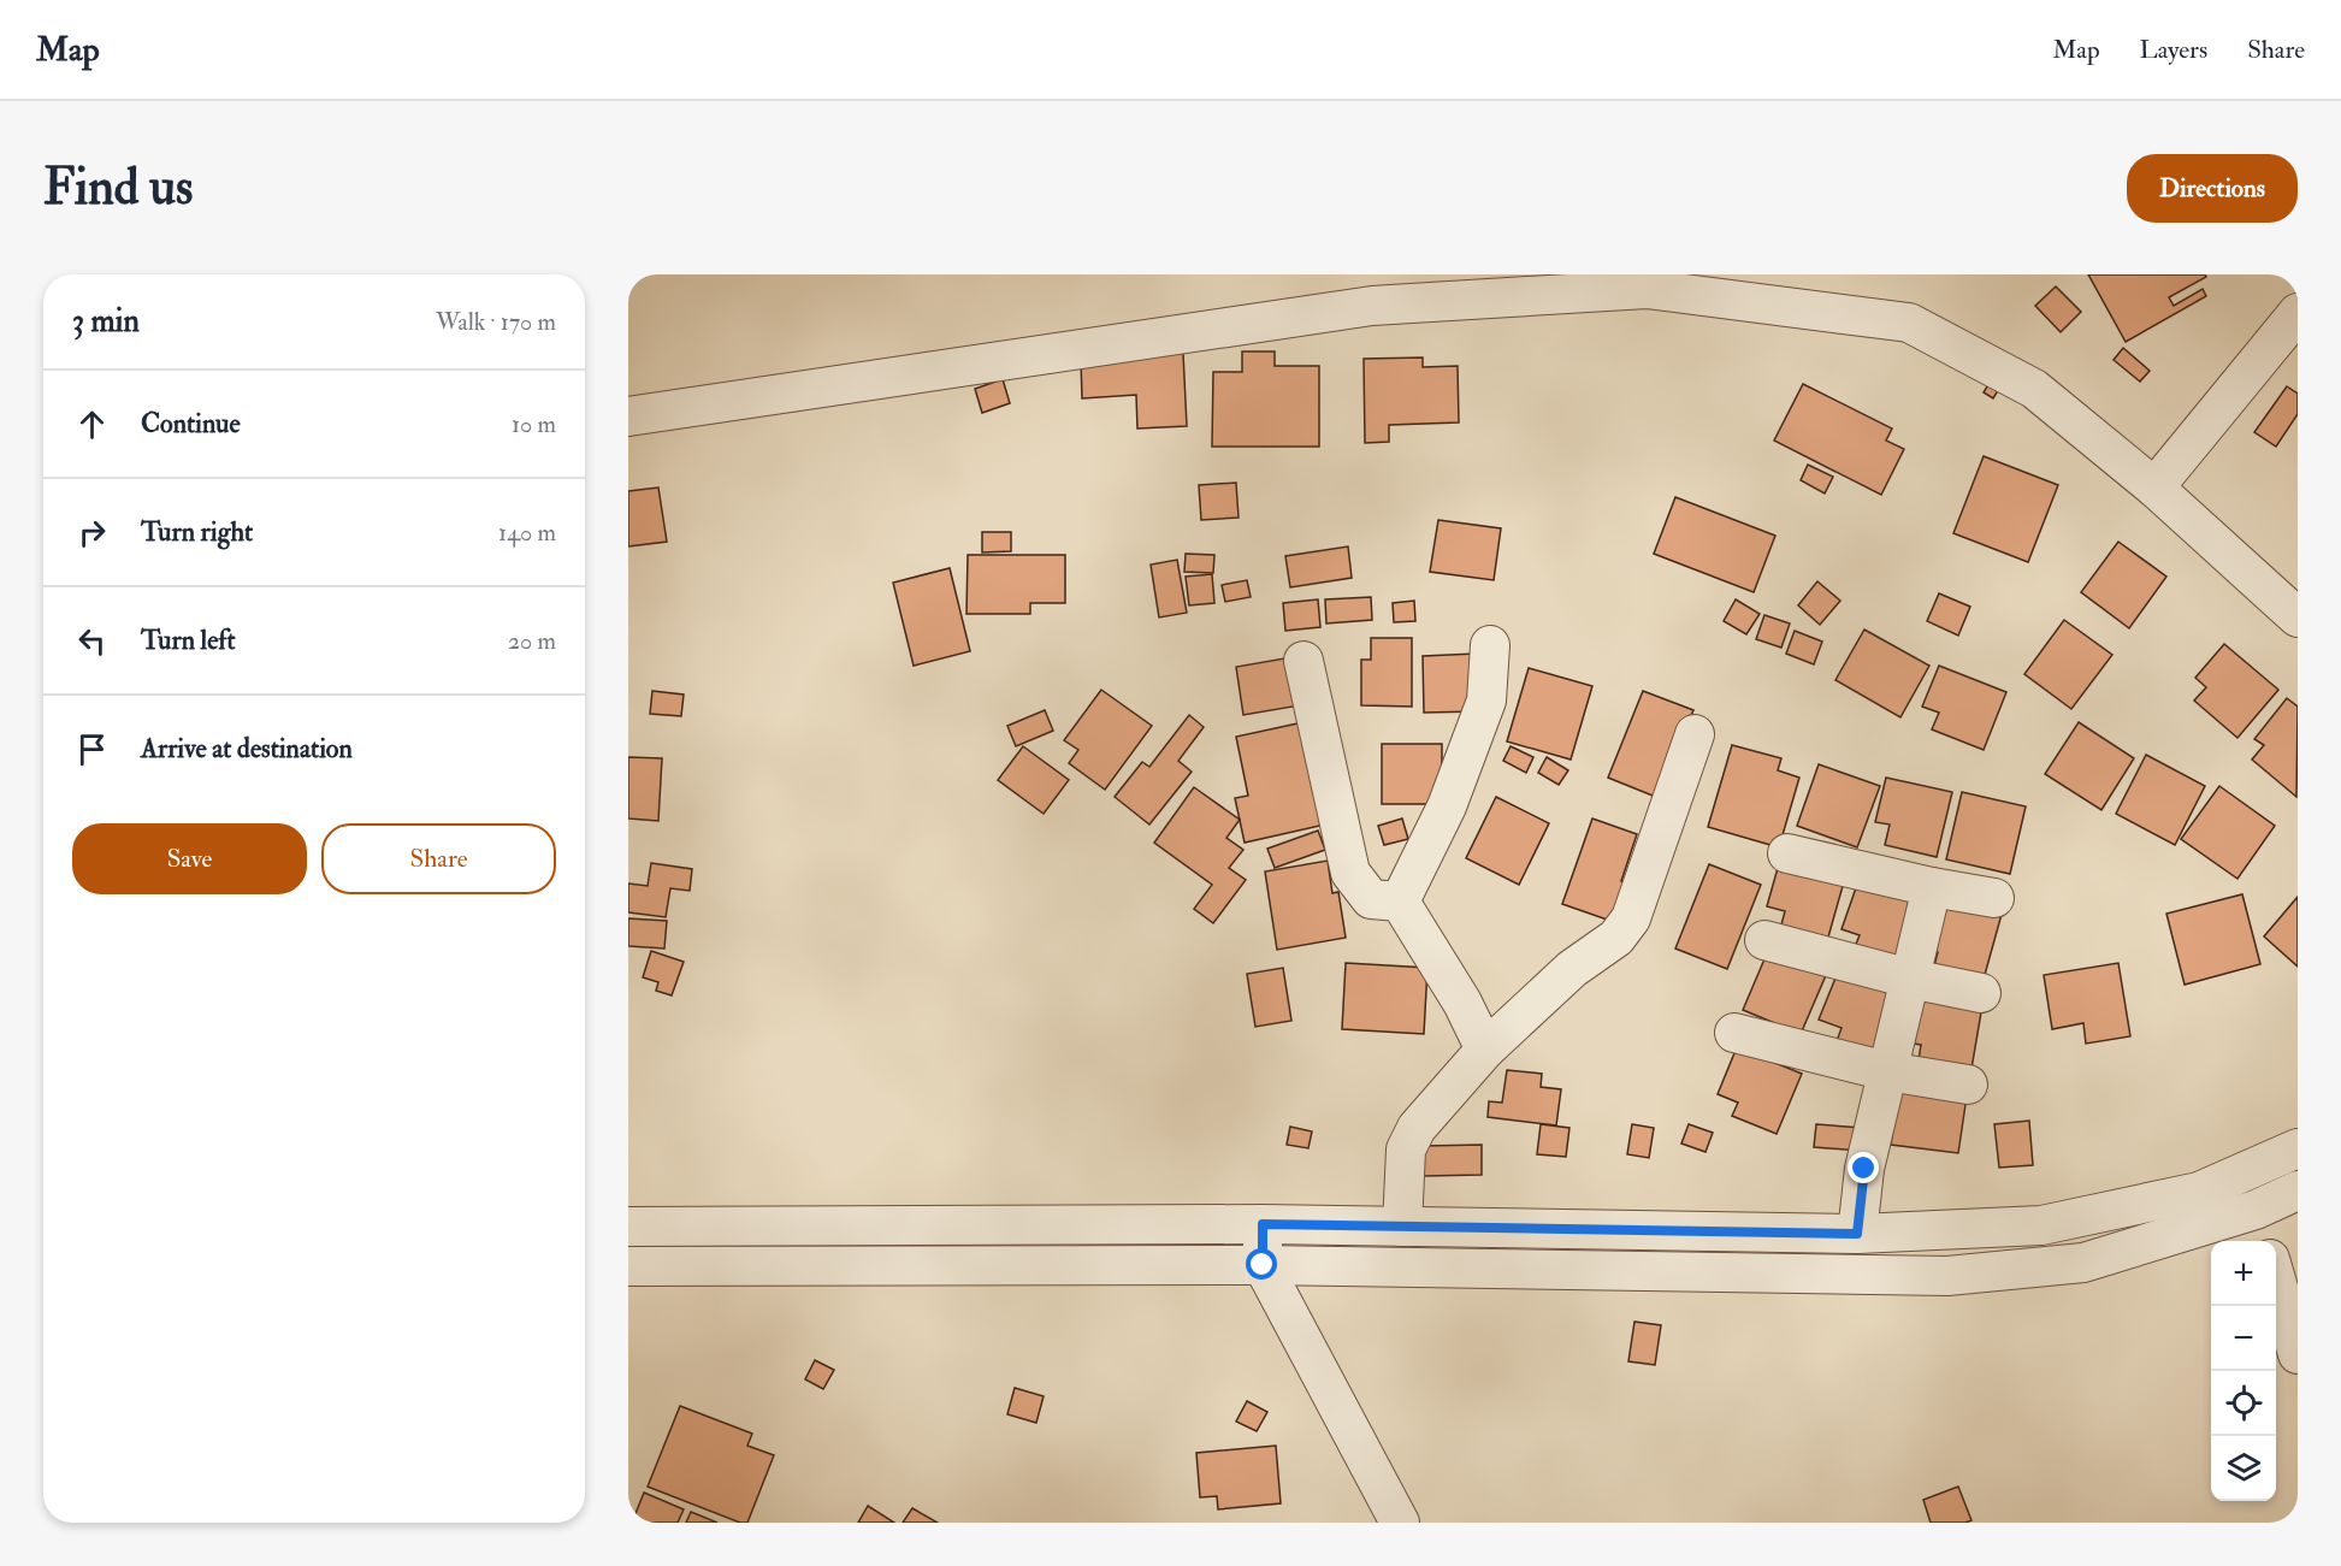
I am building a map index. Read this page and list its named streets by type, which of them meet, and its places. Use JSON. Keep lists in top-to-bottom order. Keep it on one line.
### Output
{"page":{"header":"Map","nav":["Map","Layers","Share"],"buttons":["Directions",["Save","Share"]],"title":"Find us","heading":["3 min","Walk · 170 m"],"list":[["Continue","10 m"],["Turn right","140 m"],["Turn left","20 m"],"Arrive at destination"],"map_buttons":["+","−"]}}
